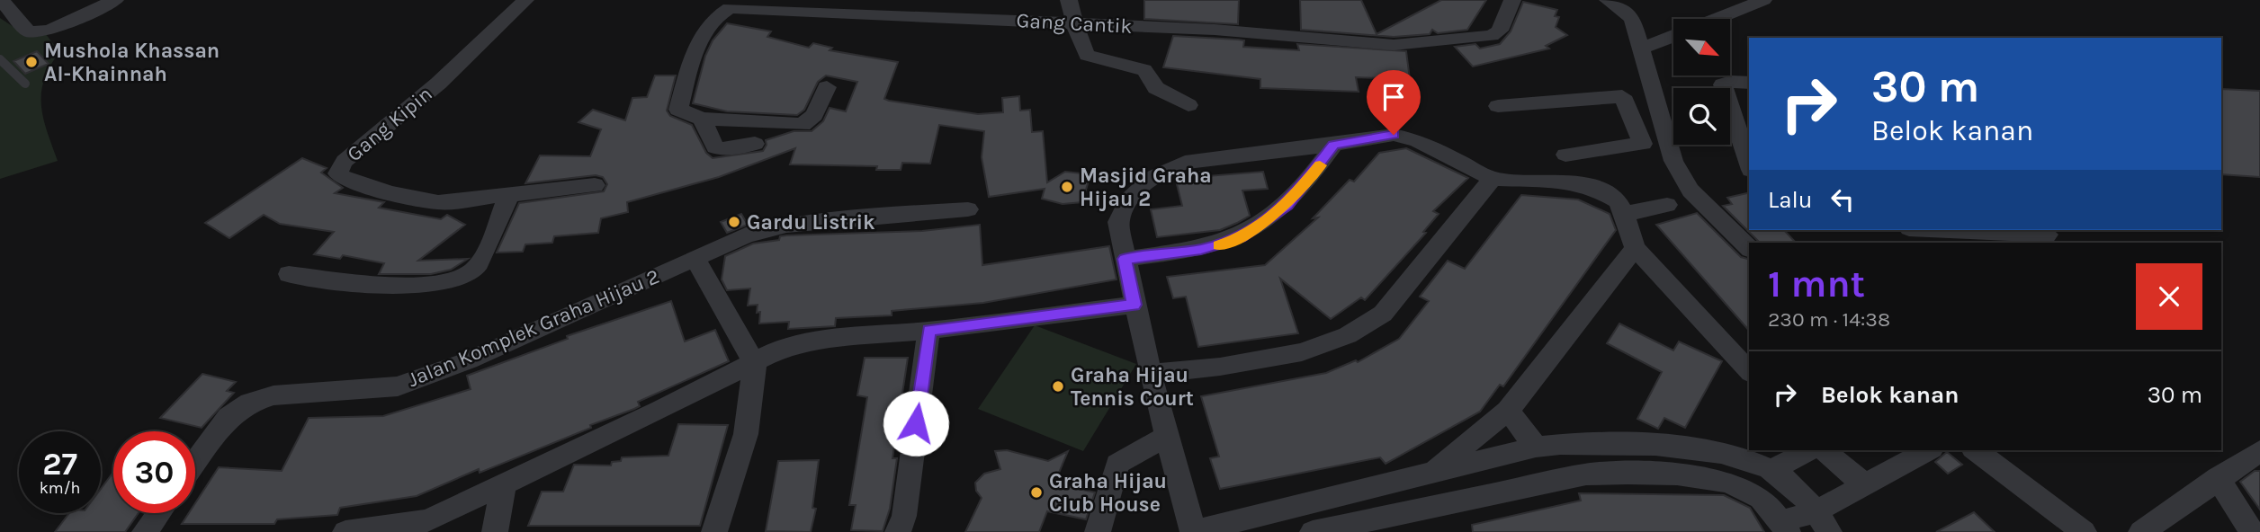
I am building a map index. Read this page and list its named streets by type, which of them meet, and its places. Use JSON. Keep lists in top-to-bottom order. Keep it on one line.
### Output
{"streets":{"street":["Gang Cantik","Gang Kipin","Jalan Komplek Graha Hijau 2"]},"places":["Mushola Khassan Al-Khainnah","Masjid Graha Hijau 2","Gardu Listrik","Graha Hijau Tennis Court","Graha Hijau Club House"],"north":"bottom right","page":{"turn":["30 m","Belok kanan"],"then":"Lalu","heading":["1 mnt","230 m · 14:38"],"list":[{"name":"Belok kanan","value":"30 m"}],"speed":"27 km/h","limit":"30"}}
